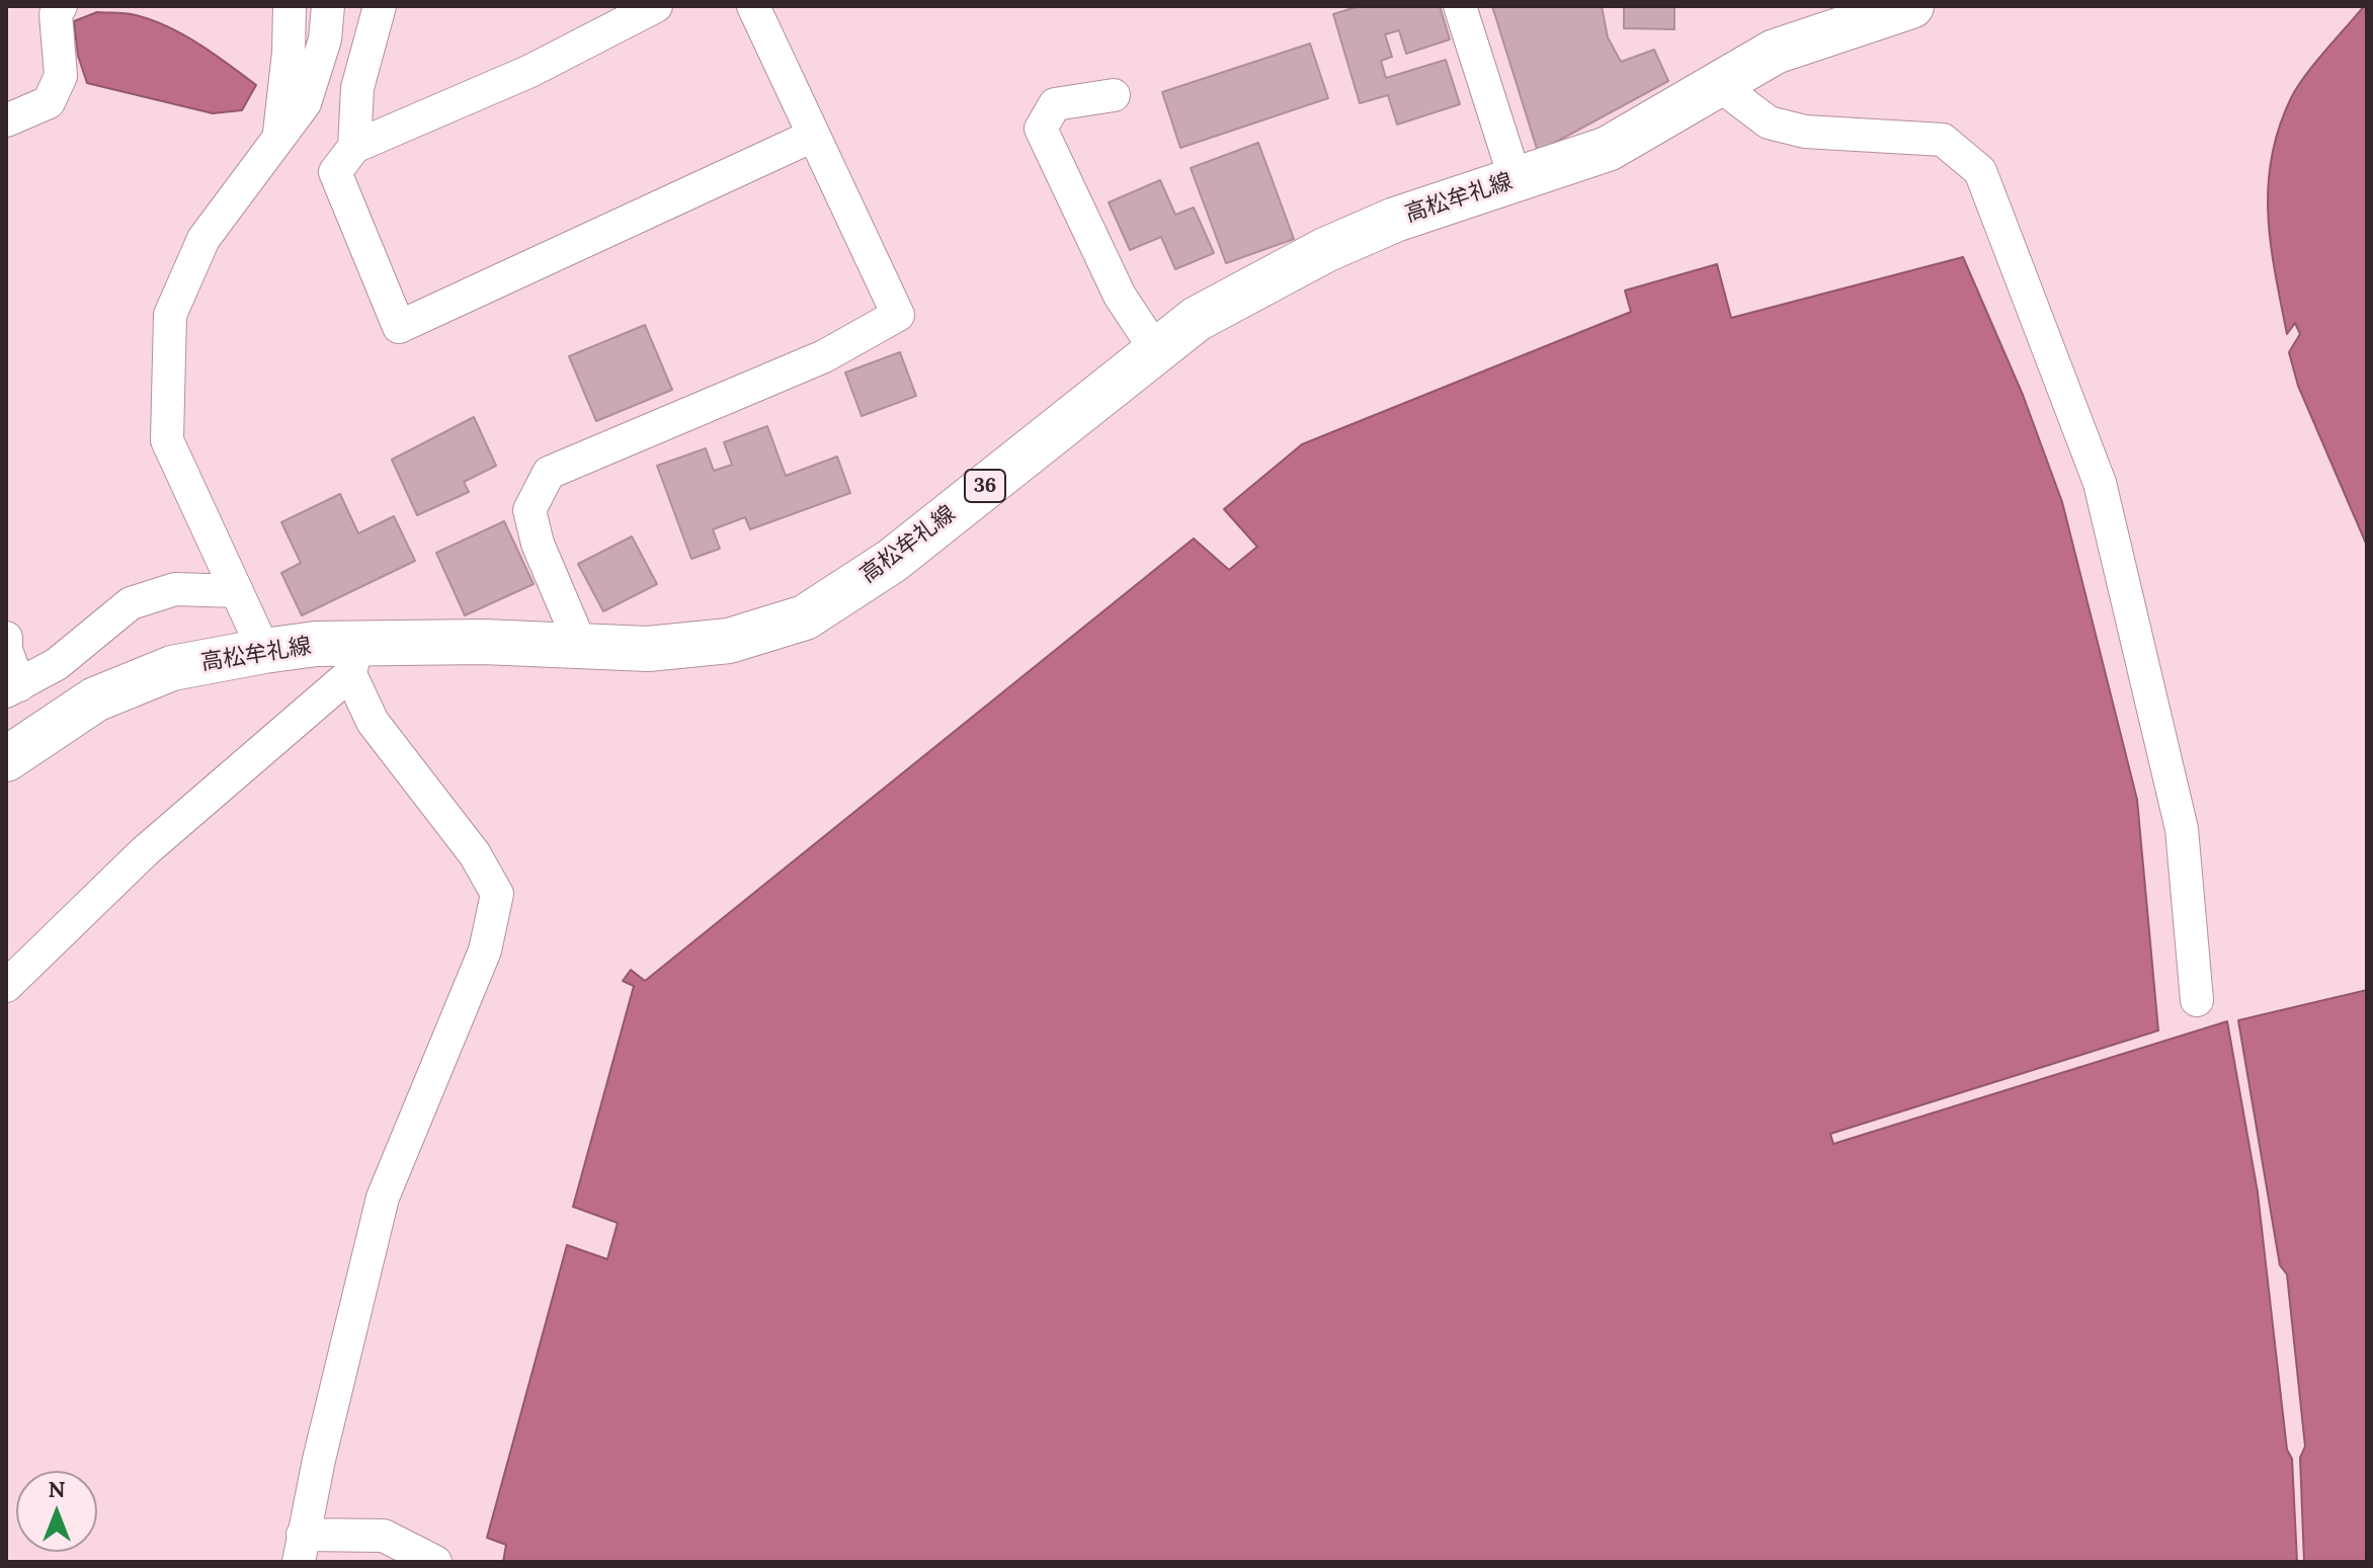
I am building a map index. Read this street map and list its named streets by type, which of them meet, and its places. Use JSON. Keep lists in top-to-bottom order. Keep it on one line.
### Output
{"streets":{"main road":["高松牟礼線","36"]},"north":"top"}
